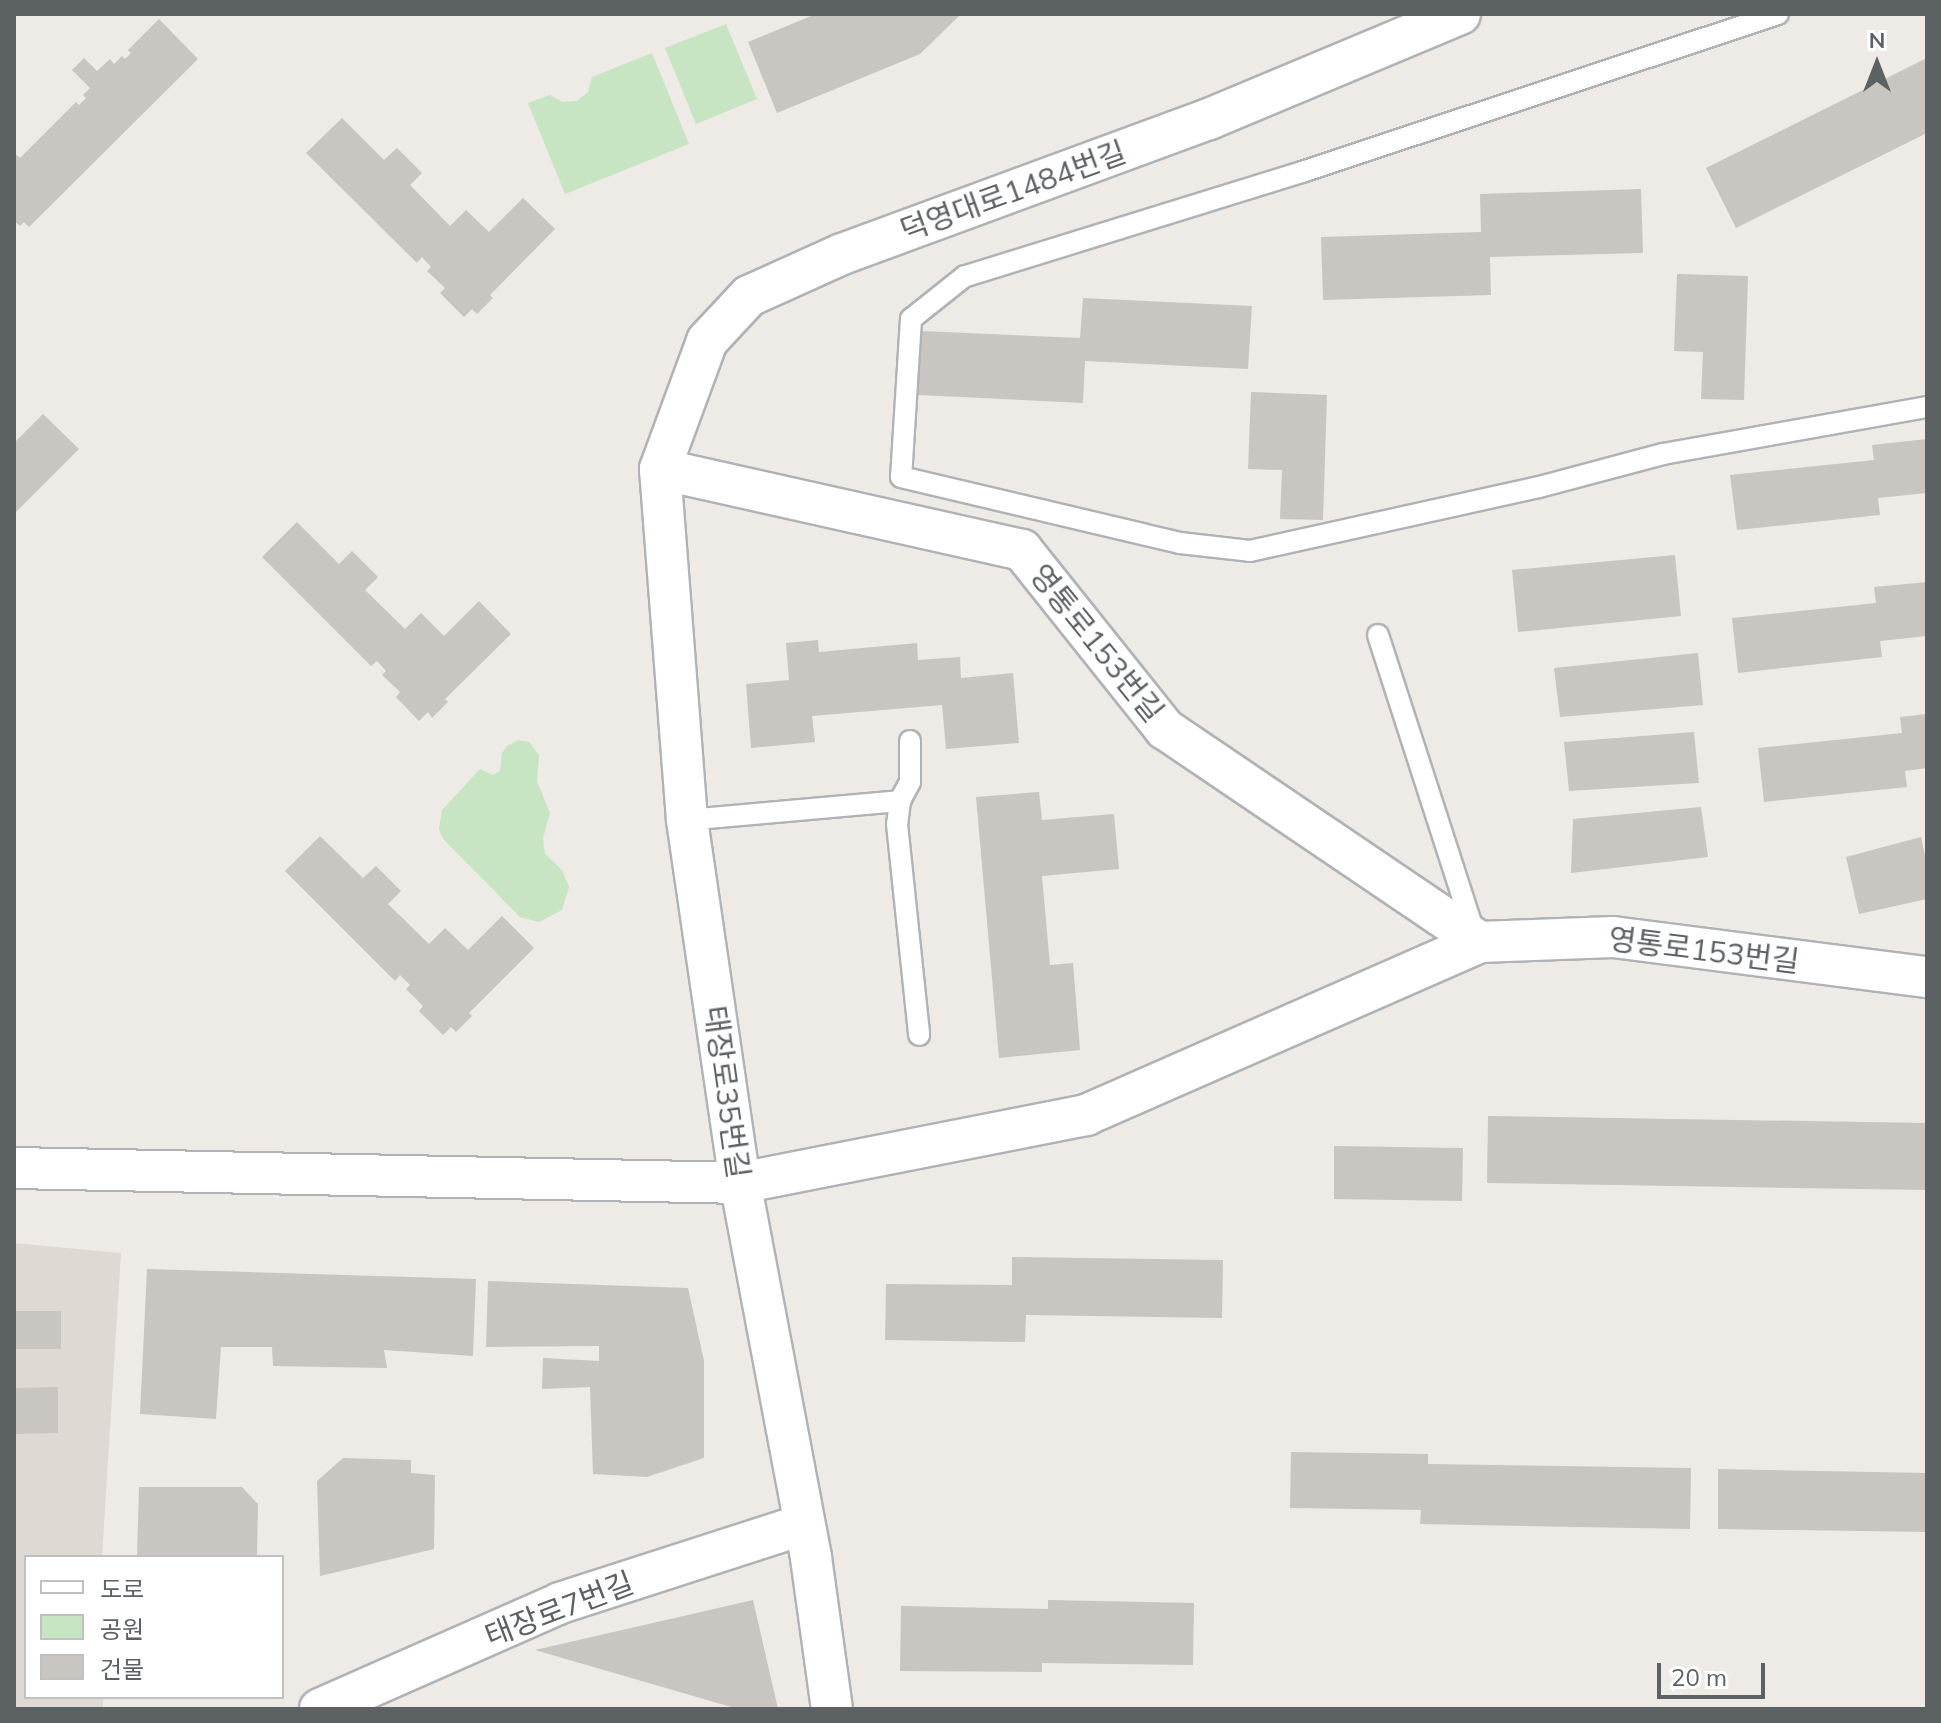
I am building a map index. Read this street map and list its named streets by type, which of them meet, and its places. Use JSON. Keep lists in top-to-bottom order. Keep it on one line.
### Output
{"streets":{"street":["덕영대로1484번길","영통로153번길","태장로35번길","태장로7번길"]},"crossings":[["덕영대로1484번길","영통로153번길"],["덕영대로1484번길","태장로35번길"],["영통로153번길","태장로35번길"],["태장로35번길","태장로7번길"]],"legend":["도로","공원","건물"],"scale_bar":"20 m","north":"top"}
